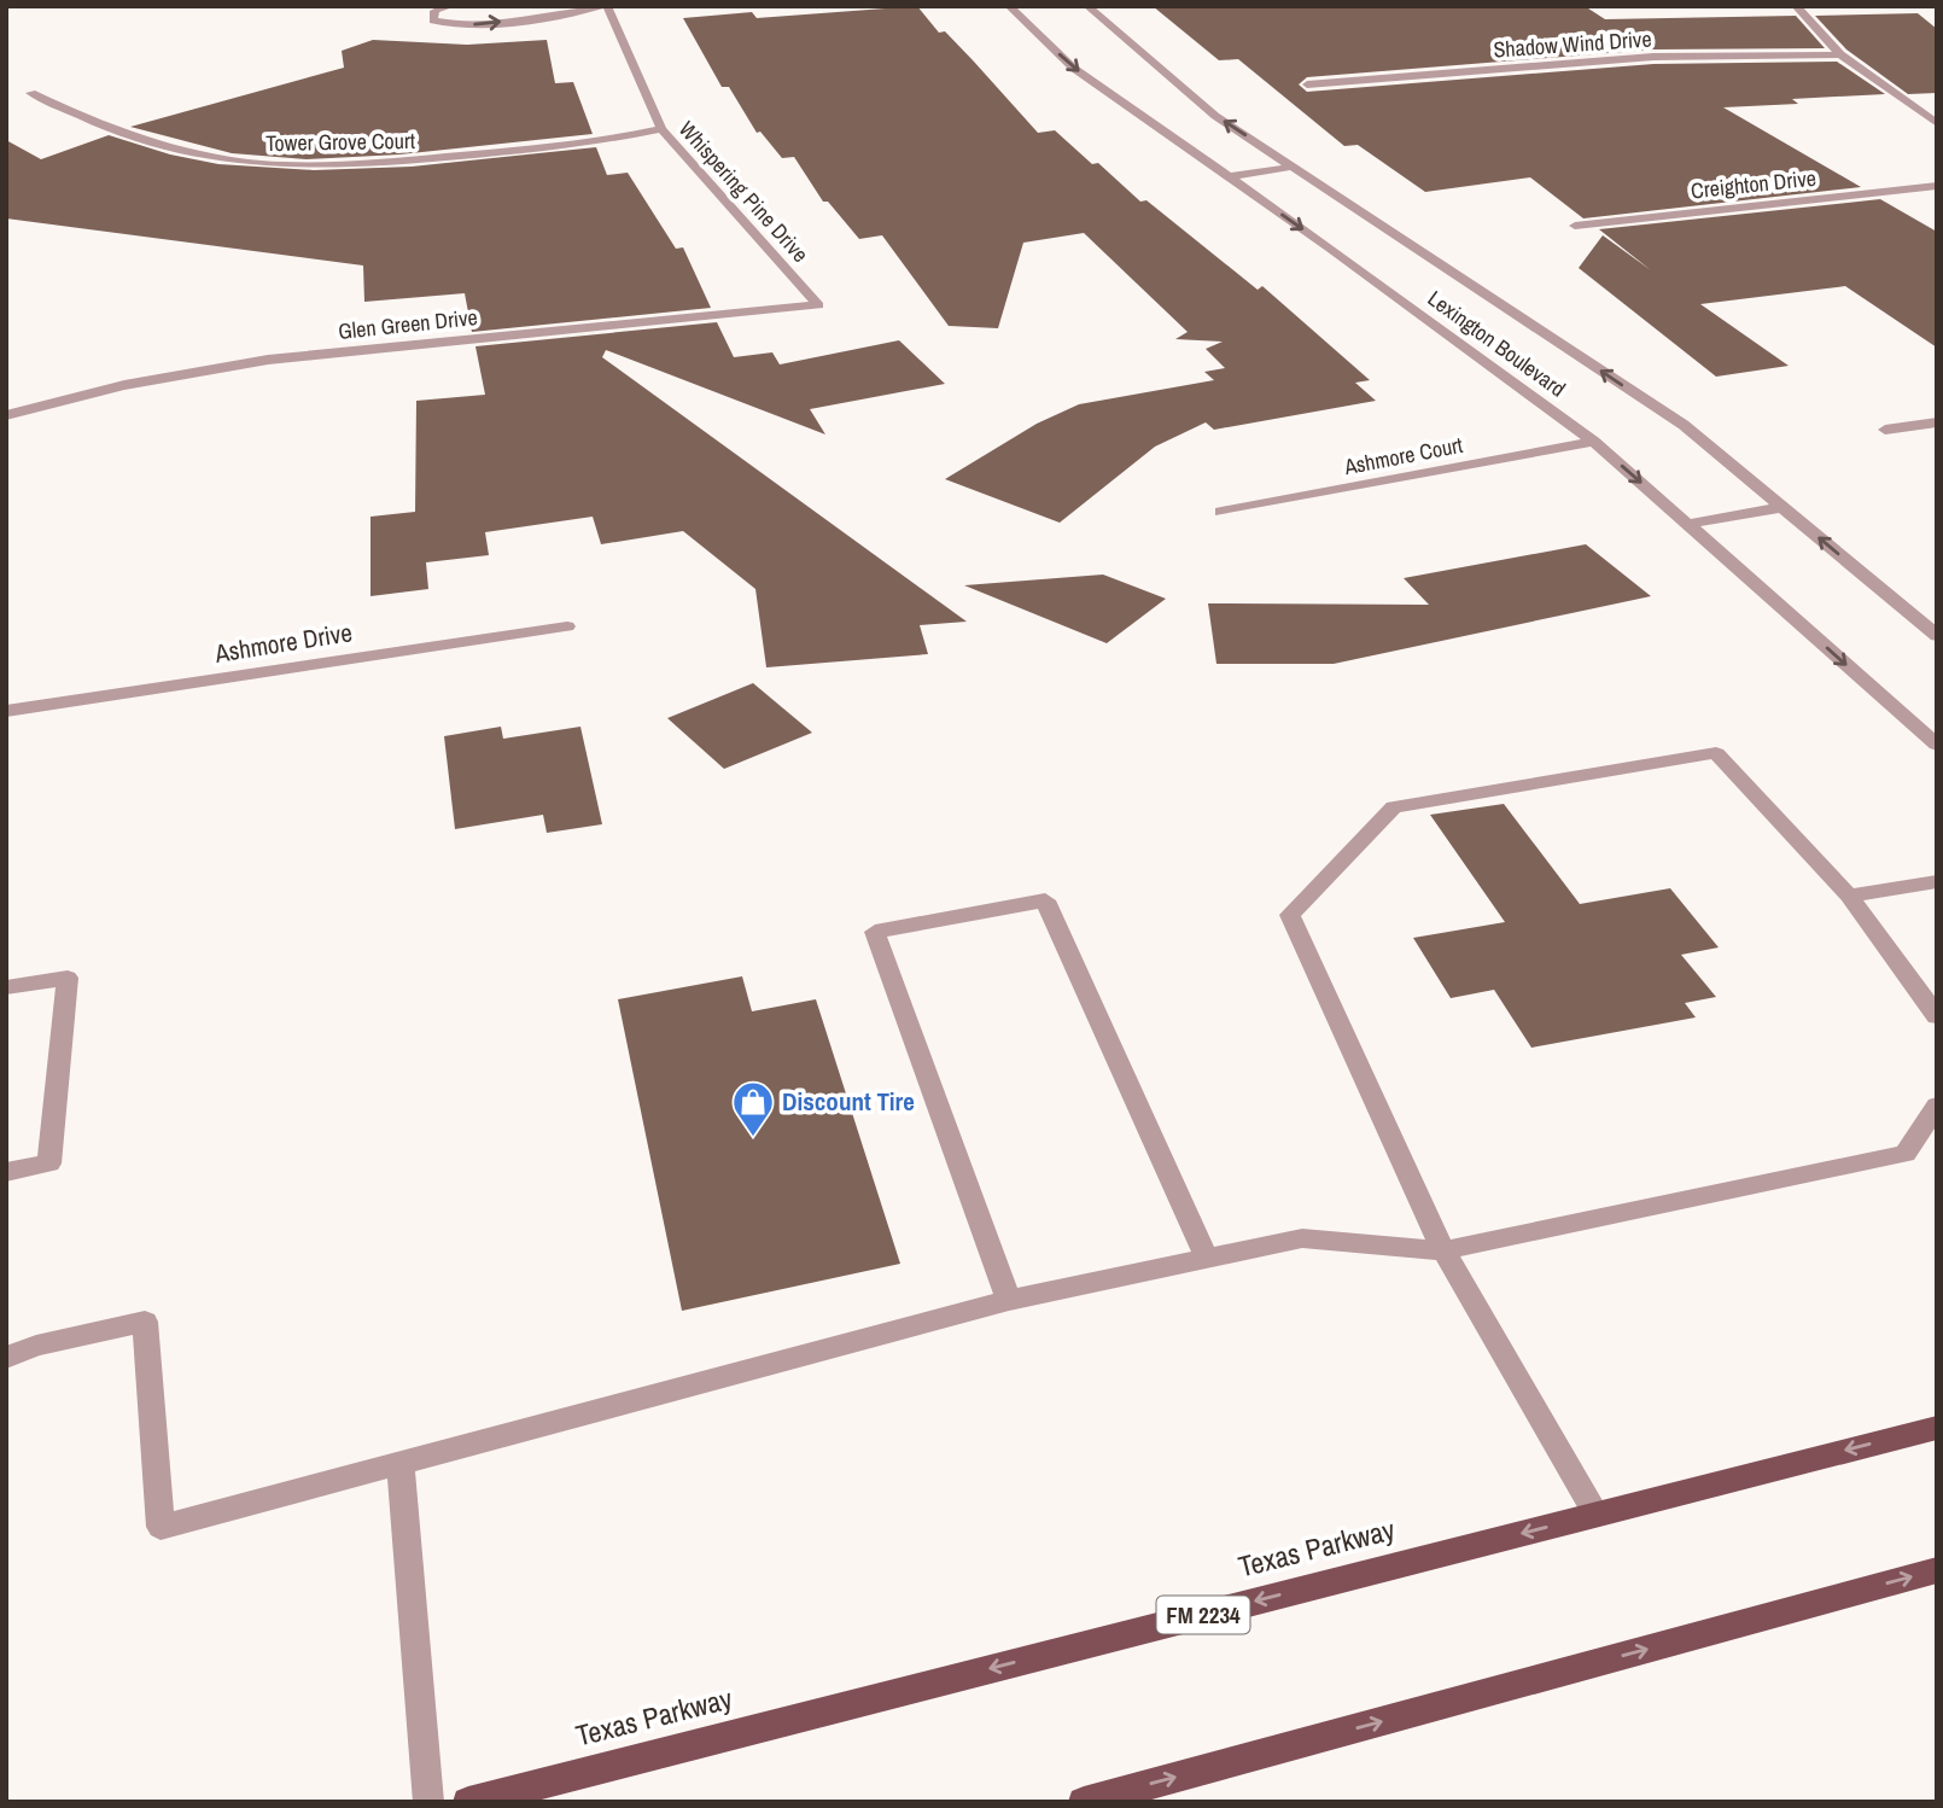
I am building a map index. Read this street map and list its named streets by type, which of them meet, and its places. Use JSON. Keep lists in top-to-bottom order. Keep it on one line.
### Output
{"streets":{"main road":["Texas Parkway","FM 2234"],"street":["Shadow Wind Drive","Tower Grove Court","Creighton Drive","Whispering Pine Drive","Glen Green Drive","Lexington Boulevard","Ashmore Court","Ashmore Drive"]},"crossings":[["Tower Grove Court","Whispering Pine Drive"],["Whispering Pine Drive","Glen Green Drive"],["Lexington Boulevard","Ashmore Court"]],"places":{"shop":["Discount Tire"]}}
